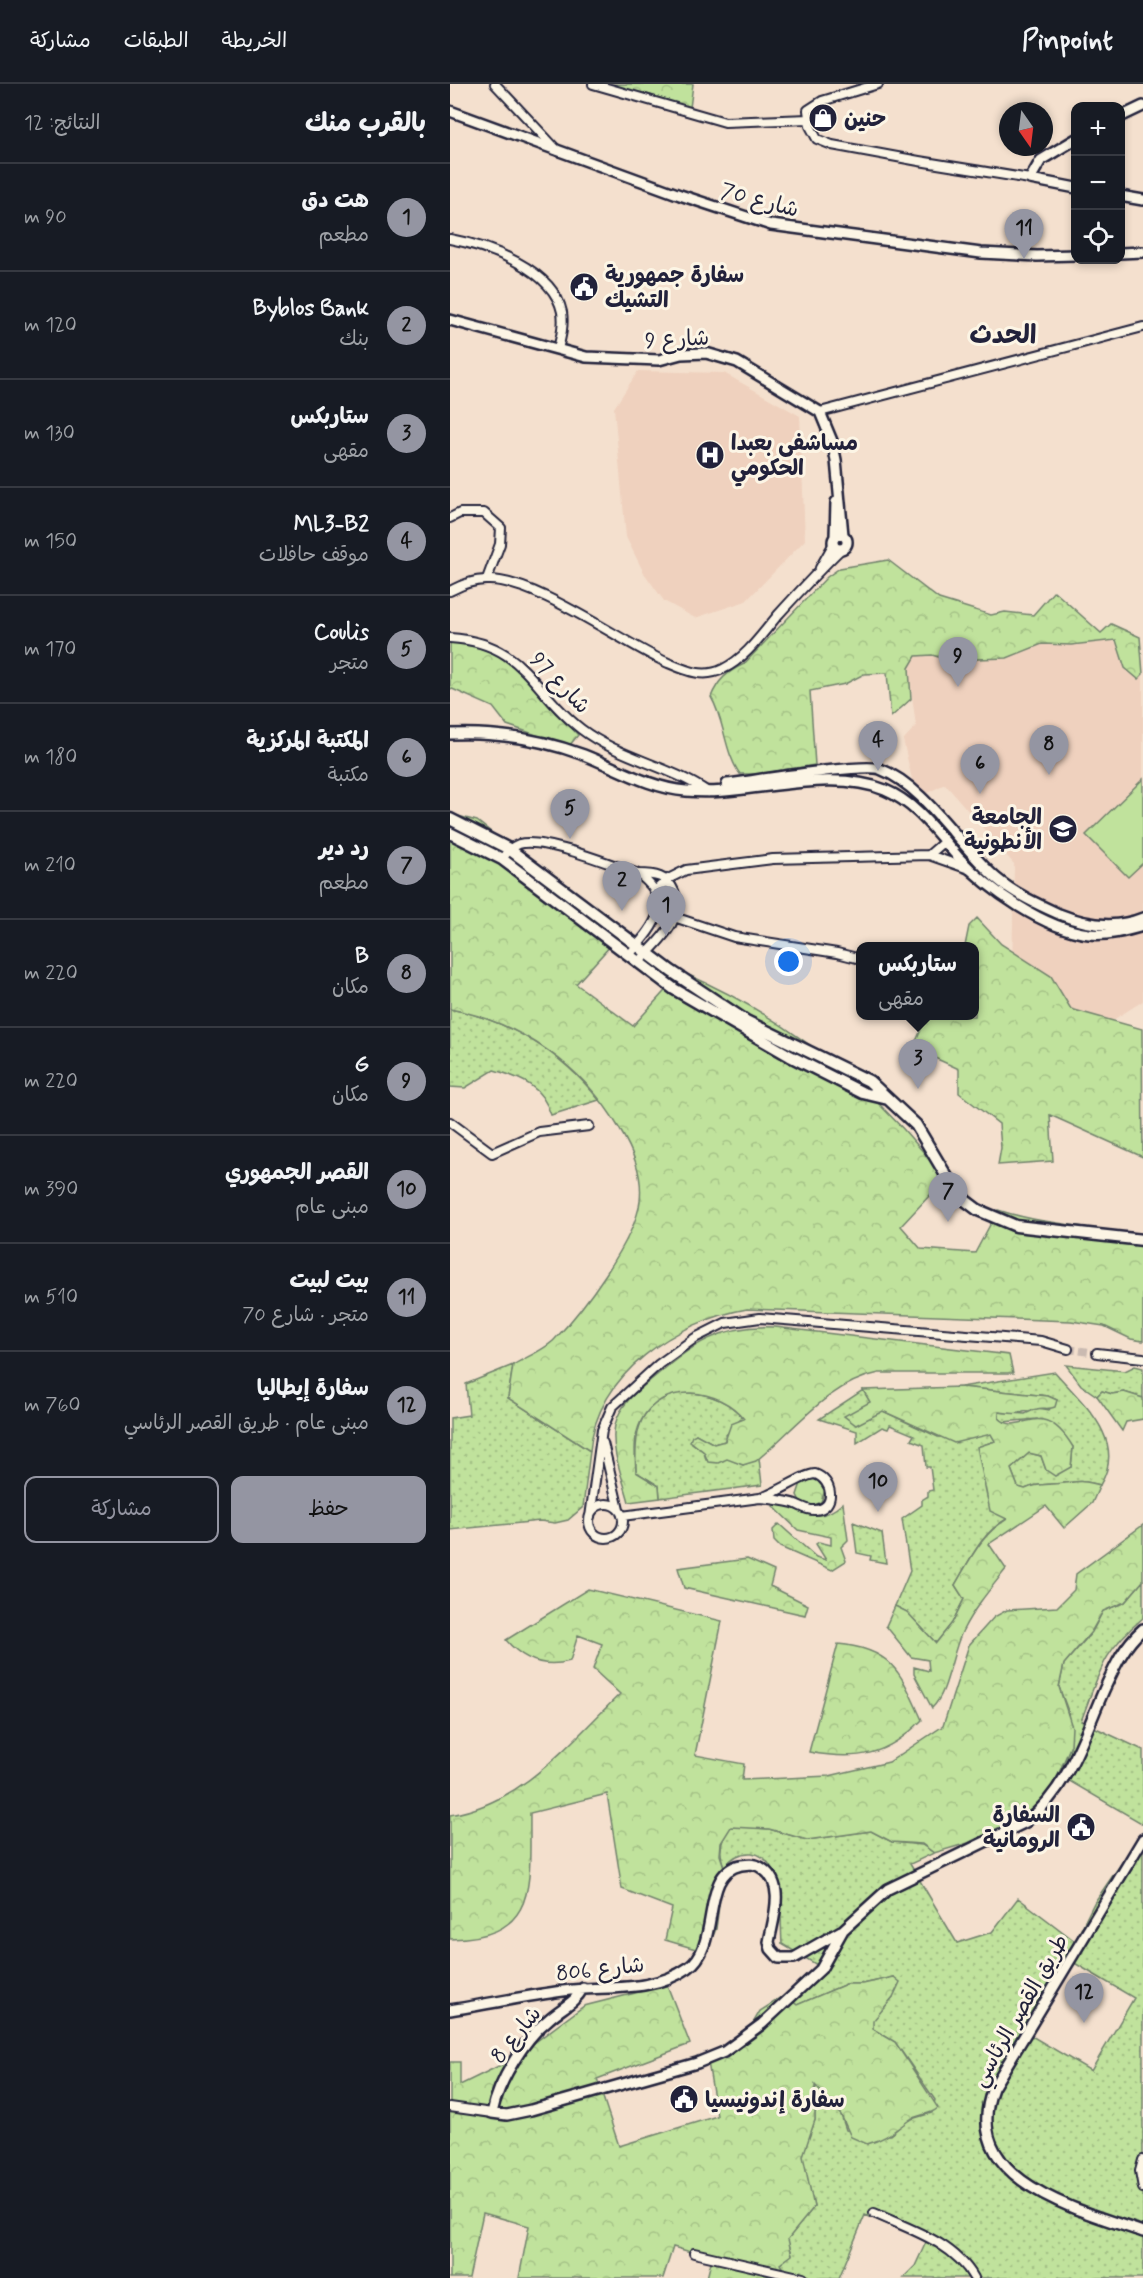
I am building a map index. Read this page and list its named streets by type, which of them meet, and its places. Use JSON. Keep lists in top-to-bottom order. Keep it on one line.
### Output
{"streets":{"street":["شارع 70","شارع 9","شارع 97","شارع 806","طريق القصر الرئاسي","شارع 8"]},"crossings":[["شارع 806","شارع 8"]],"districts":["الحدث"],"places":{"shop":["حنين"],"public building":["سفارة جمهورية التشيك","السفارة الرومانية","سفارة إندونيسيا"],"hospital":["مساشفى بعبدا الحكومي"],"school or university":["الجامعة الأنطونية"]},"north":"bottom","page":{"header":"Pinpoint","nav":["الخريطة","الطبقات","مشاركة"],"heading":["بالقرب منك","النتائج: 12"],"map_buttons":["+","−"],"list":[{"mark":"1","name":"هت دق","note":"مطعم","value":"90 m"},{"mark":"2","name":"Byblos Bank","note":"بنك","value":"120 m"},{"mark":"3","name":"ستاربكس","note":"مقهى","value":"130 m"},{"mark":"4","name":"ML3-B2","note":"موقف حافلات","value":"150 m"},{"mark":"5","name":"Coulis","note":"متجر","value":"170 m"},{"mark":"6","name":"المكتبة المركزية","note":"مكتبة","value":"180 m"},{"mark":"7","name":"رد دير","note":"مطعم","value":"210 m"},{"mark":"8","name":"B","note":"مكان","value":"220 m"},{"mark":"9","name":"G","note":"مكان","value":"220 m"},{"mark":"10","name":"القصر الجمهوري","note":"مبنى عام","value":"390 m"},{"mark":"11","name":"بيت لبيت","note":"متجر · شارع 70","value":"510 m"},{"mark":"12","name":"سفارة إيطاليا","note":"مبنى عام · طريق القصر الرئاسي","value":"760 m"}],"pins":["11","9","4","8","6","5","2","1","3","7","10","12"],"popup":["ستاربكس","مقهى"],"buttons":["حفظ","مشاركة"]}}
